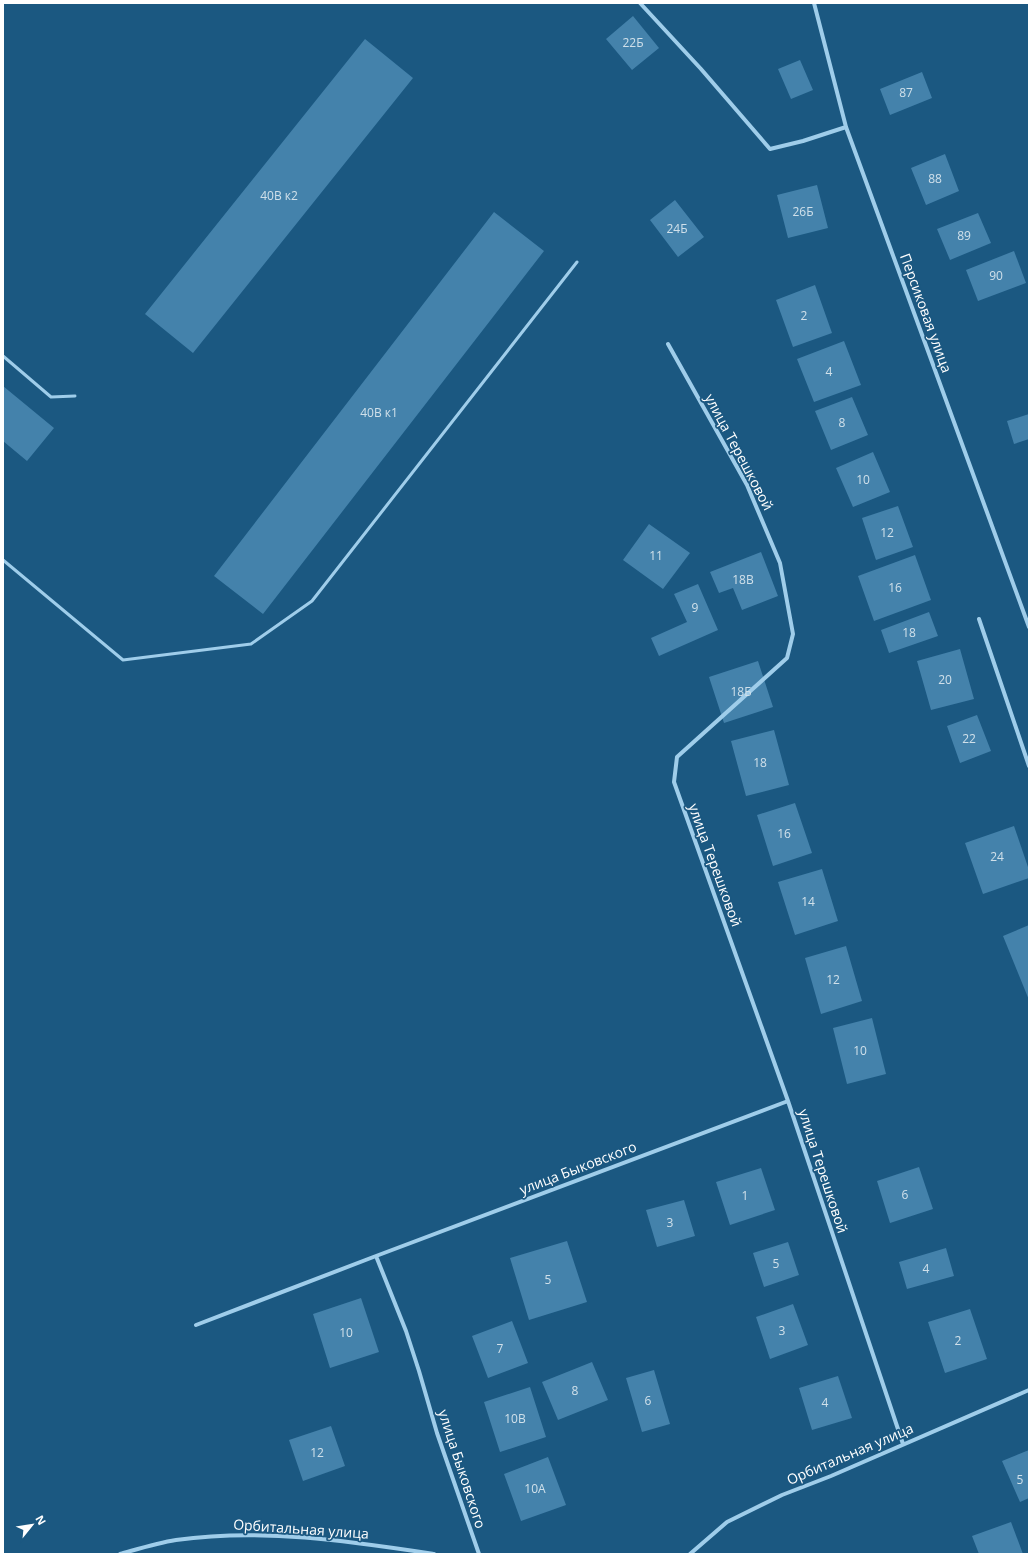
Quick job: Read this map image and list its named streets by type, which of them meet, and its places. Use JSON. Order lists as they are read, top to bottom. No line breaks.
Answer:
{"streets":{"street":["Персиковая улица","улица Терешковой","улица Быковского","Орбитальная улица"]},"crossings":[["улица Терешковой","улица Быковского"],["улица Терешковой","Орбитальная улица"]],"house_numbers":["22Б","87","88","40В к2","26Б","24Б","89","90","2","4","40В к1","8","10","12","11","18В","16","9","18","20","18Б","22","18","16","24","14","12","10","6","1","3","5","4","5","3","10","2","7","8","6","4","10В","12","5","10А"],"north":"top right"}
